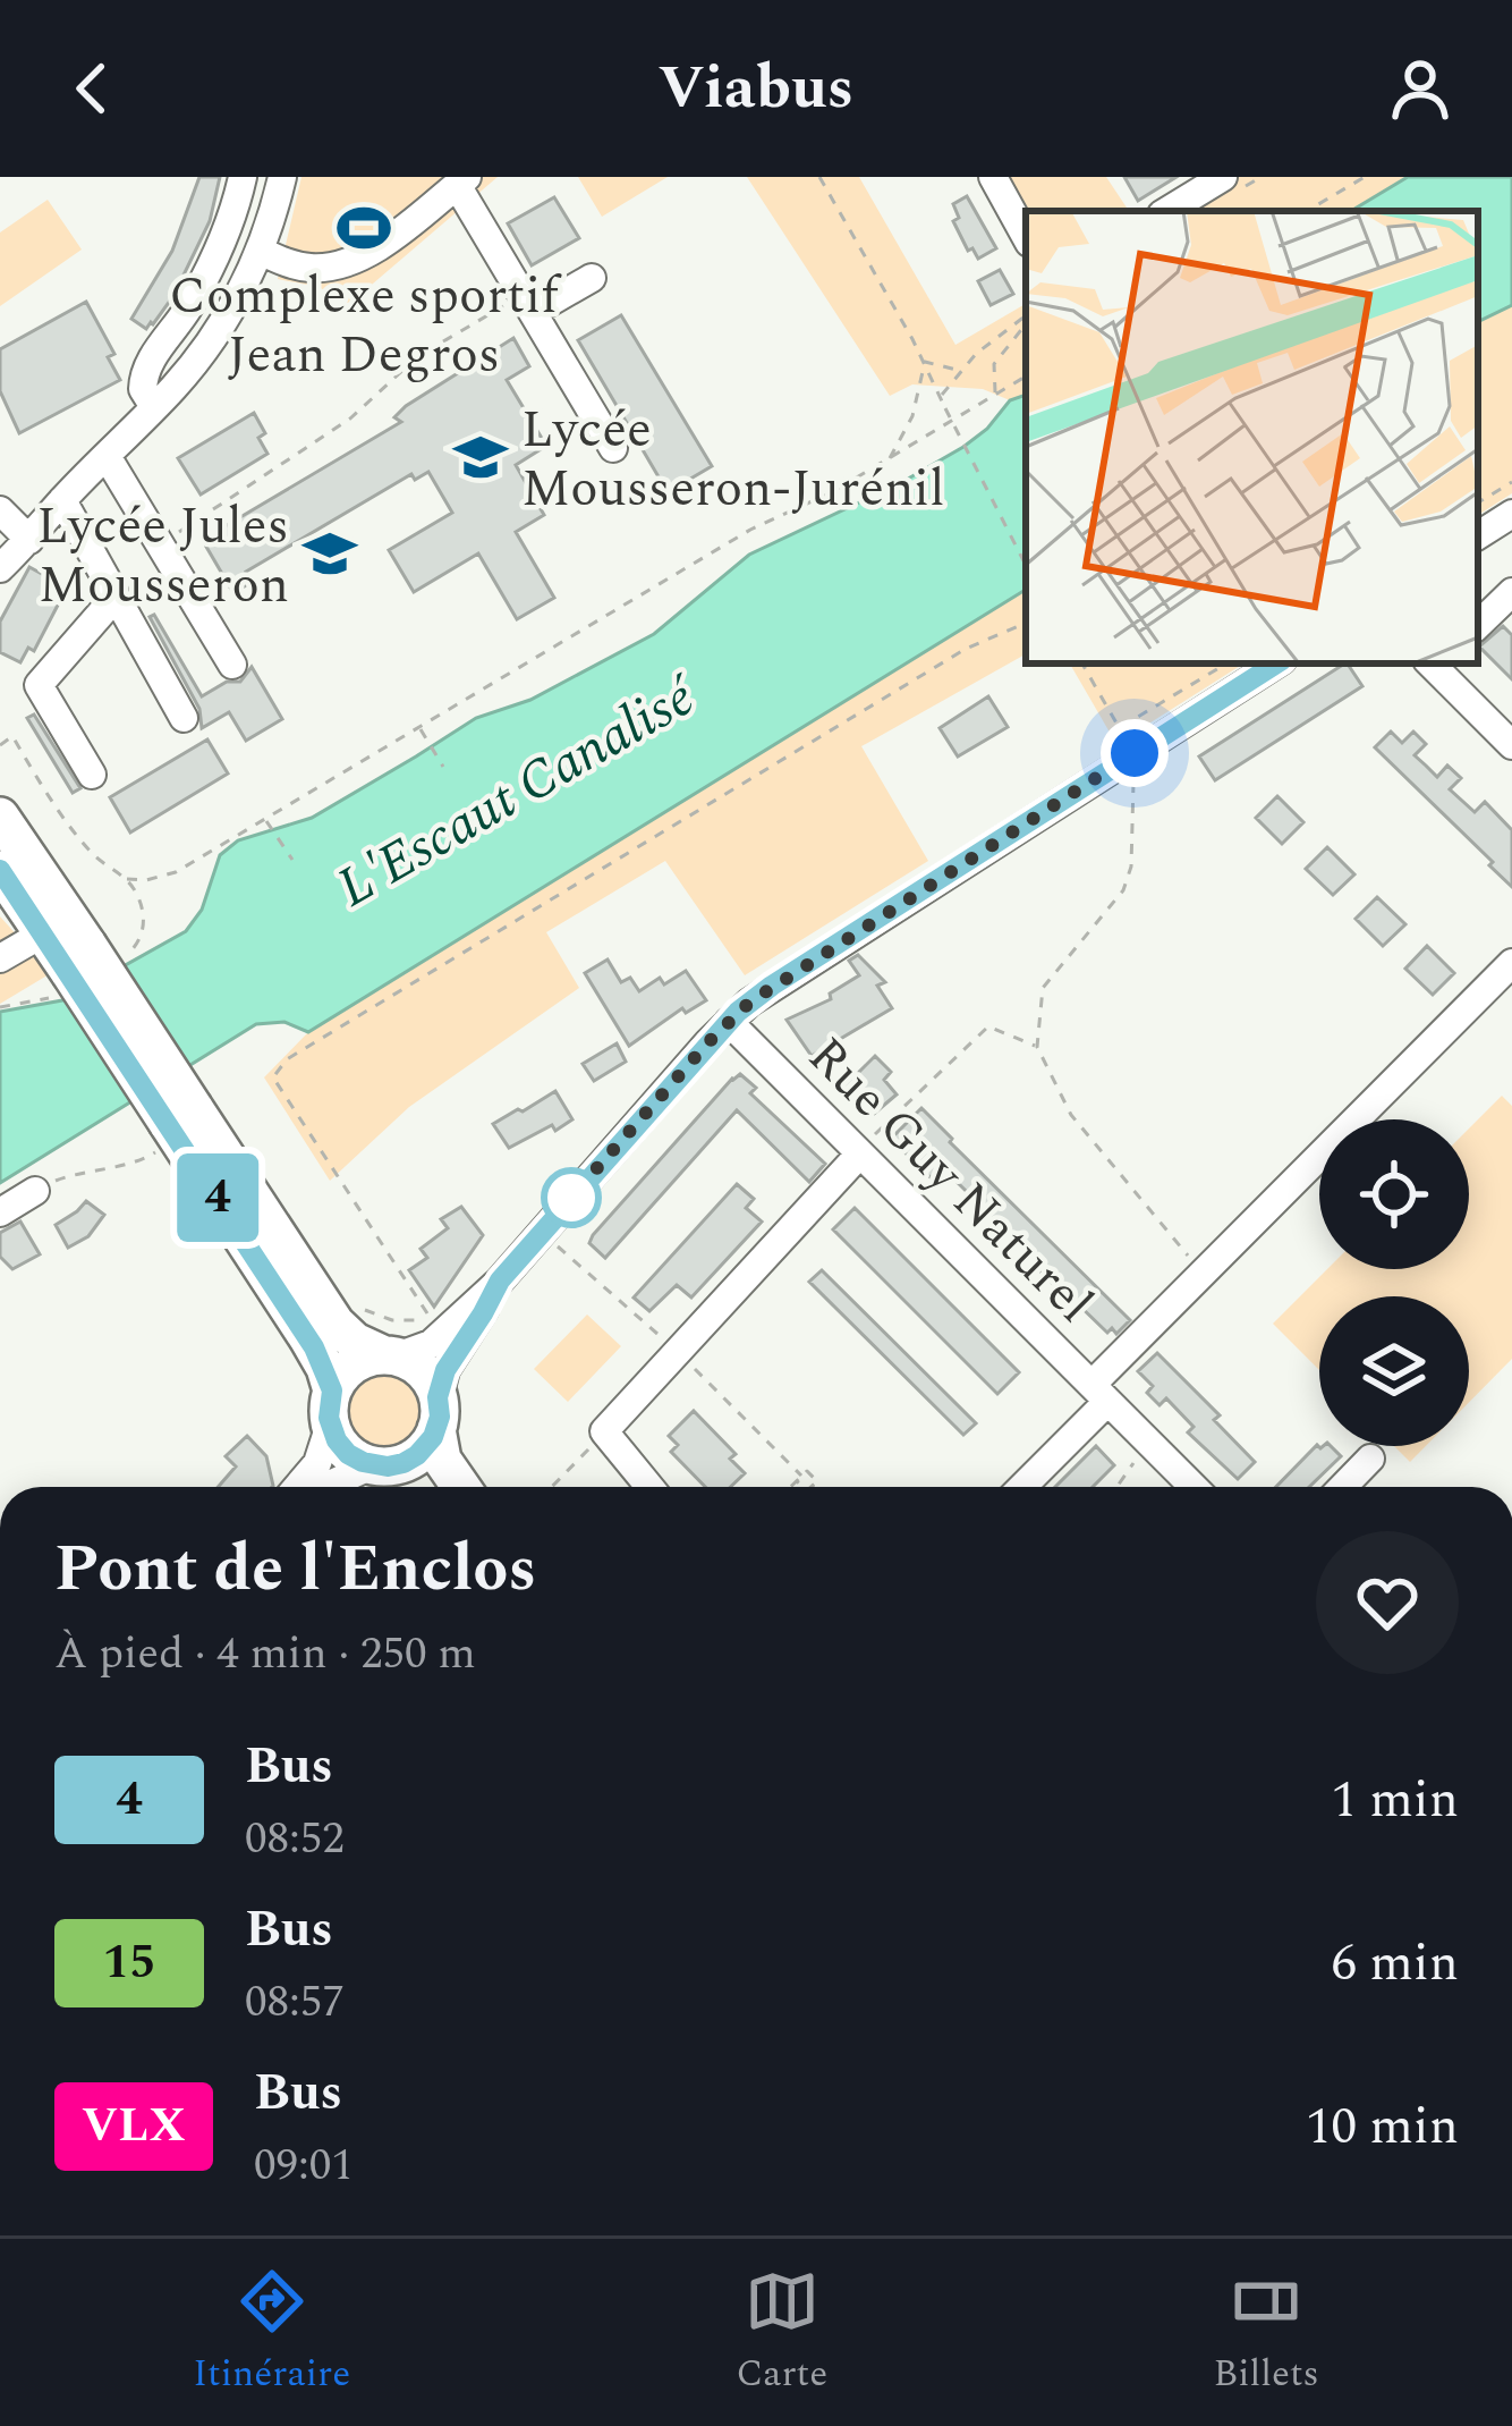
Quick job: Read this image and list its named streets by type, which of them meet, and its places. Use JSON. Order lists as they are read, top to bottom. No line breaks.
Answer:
{"streets":{"street":["Rue Guy Naturel"]},"water":["L'Escaut Canalisé"],"places":{"sports":["Complexe sportif Jean Degros"],"school or university":["Lycée Mousseron-Jurénil","Lycée Jules Mousseron"]},"lines":["bus line 4"],"page":{"header":"Viabus","on_map":"4","heading":["Pont de l'Enclos","À pied · 4 min · 250 m"],"list":[{"mark":"4","name":"Bus","note":"08:52","value":"1 min"},{"mark":"15","name":"Bus","note":"08:57","value":"6 min"},{"mark":"VLX","name":"Bus","note":"09:01","value":"10 min"}],"tabs":["Itinéraire","Carte","Billets"]}}
